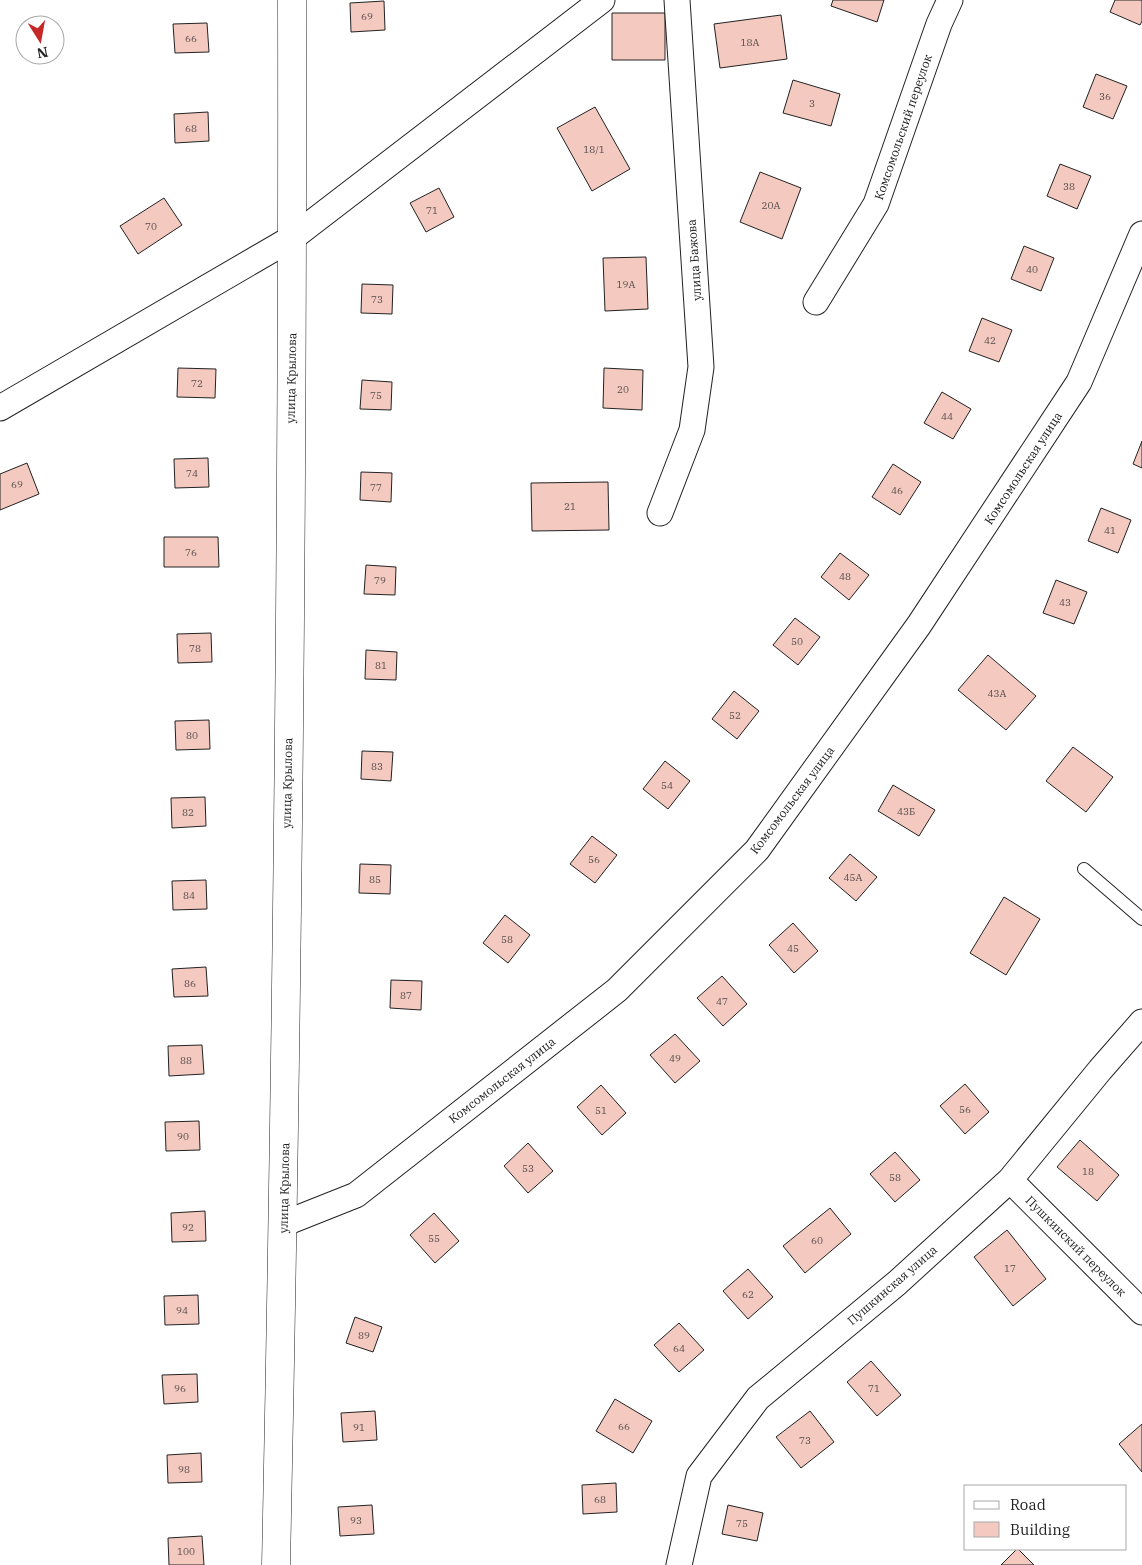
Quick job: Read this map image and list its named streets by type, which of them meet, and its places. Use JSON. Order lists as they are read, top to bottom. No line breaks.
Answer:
{"streets":{"main road":["улица Крылова"],"street":["Комсомольский переулок","улица Бажова","Комсомольская улица","Пушкинский переулок","Пушкинская улица"]},"crossings":[["улица Крылова","Комсомольская улица"],["Пушкинский переулок","Пушкинская улица"]],"house_numbers":["69","66","18А","36","3","68","18/1","38","20А","71","70","40","19А","73","42","72","20","75","44","74","69","77","46","21","41","76","48","79","43","50","78","81","43А","52","80","83","54","43Б","82","56","45А","85","84","58","45","86","87","47","49","88","56","51","90","53","18","58","92","55","60","17","62","94","89","64","96","71","66","91","73","98","68","93","75","100"],"legend":["Road","Building"],"north":"bottom"}
